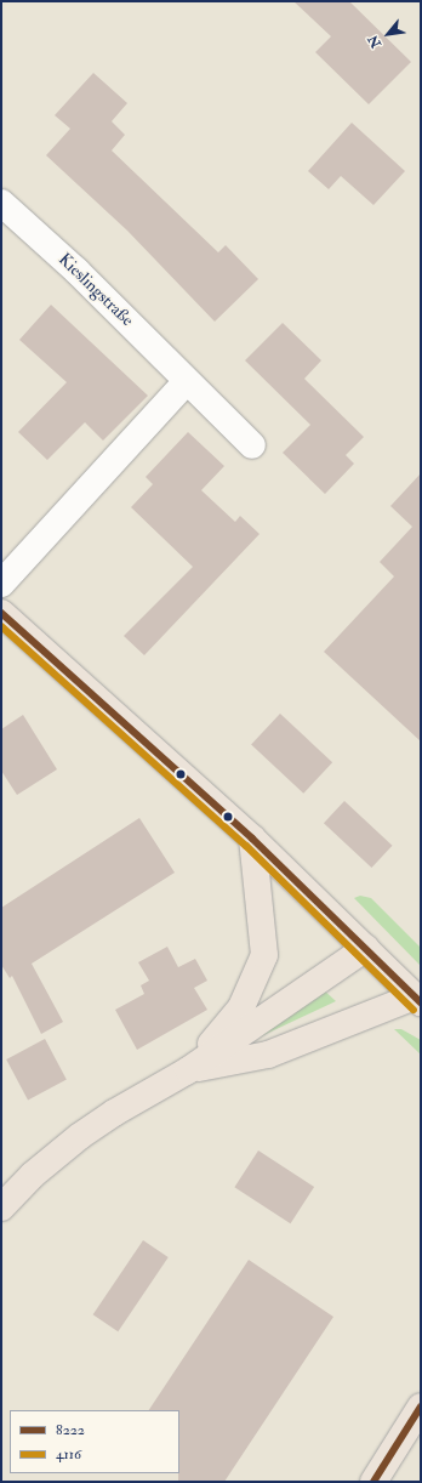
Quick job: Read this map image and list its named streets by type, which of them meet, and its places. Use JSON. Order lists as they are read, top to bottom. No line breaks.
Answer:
{"streets":{"street":["Kieslingstraße"]},"lines":["transit line 8222","transit line 4116"],"legend":["8222","4116"],"north":"bottom left"}
